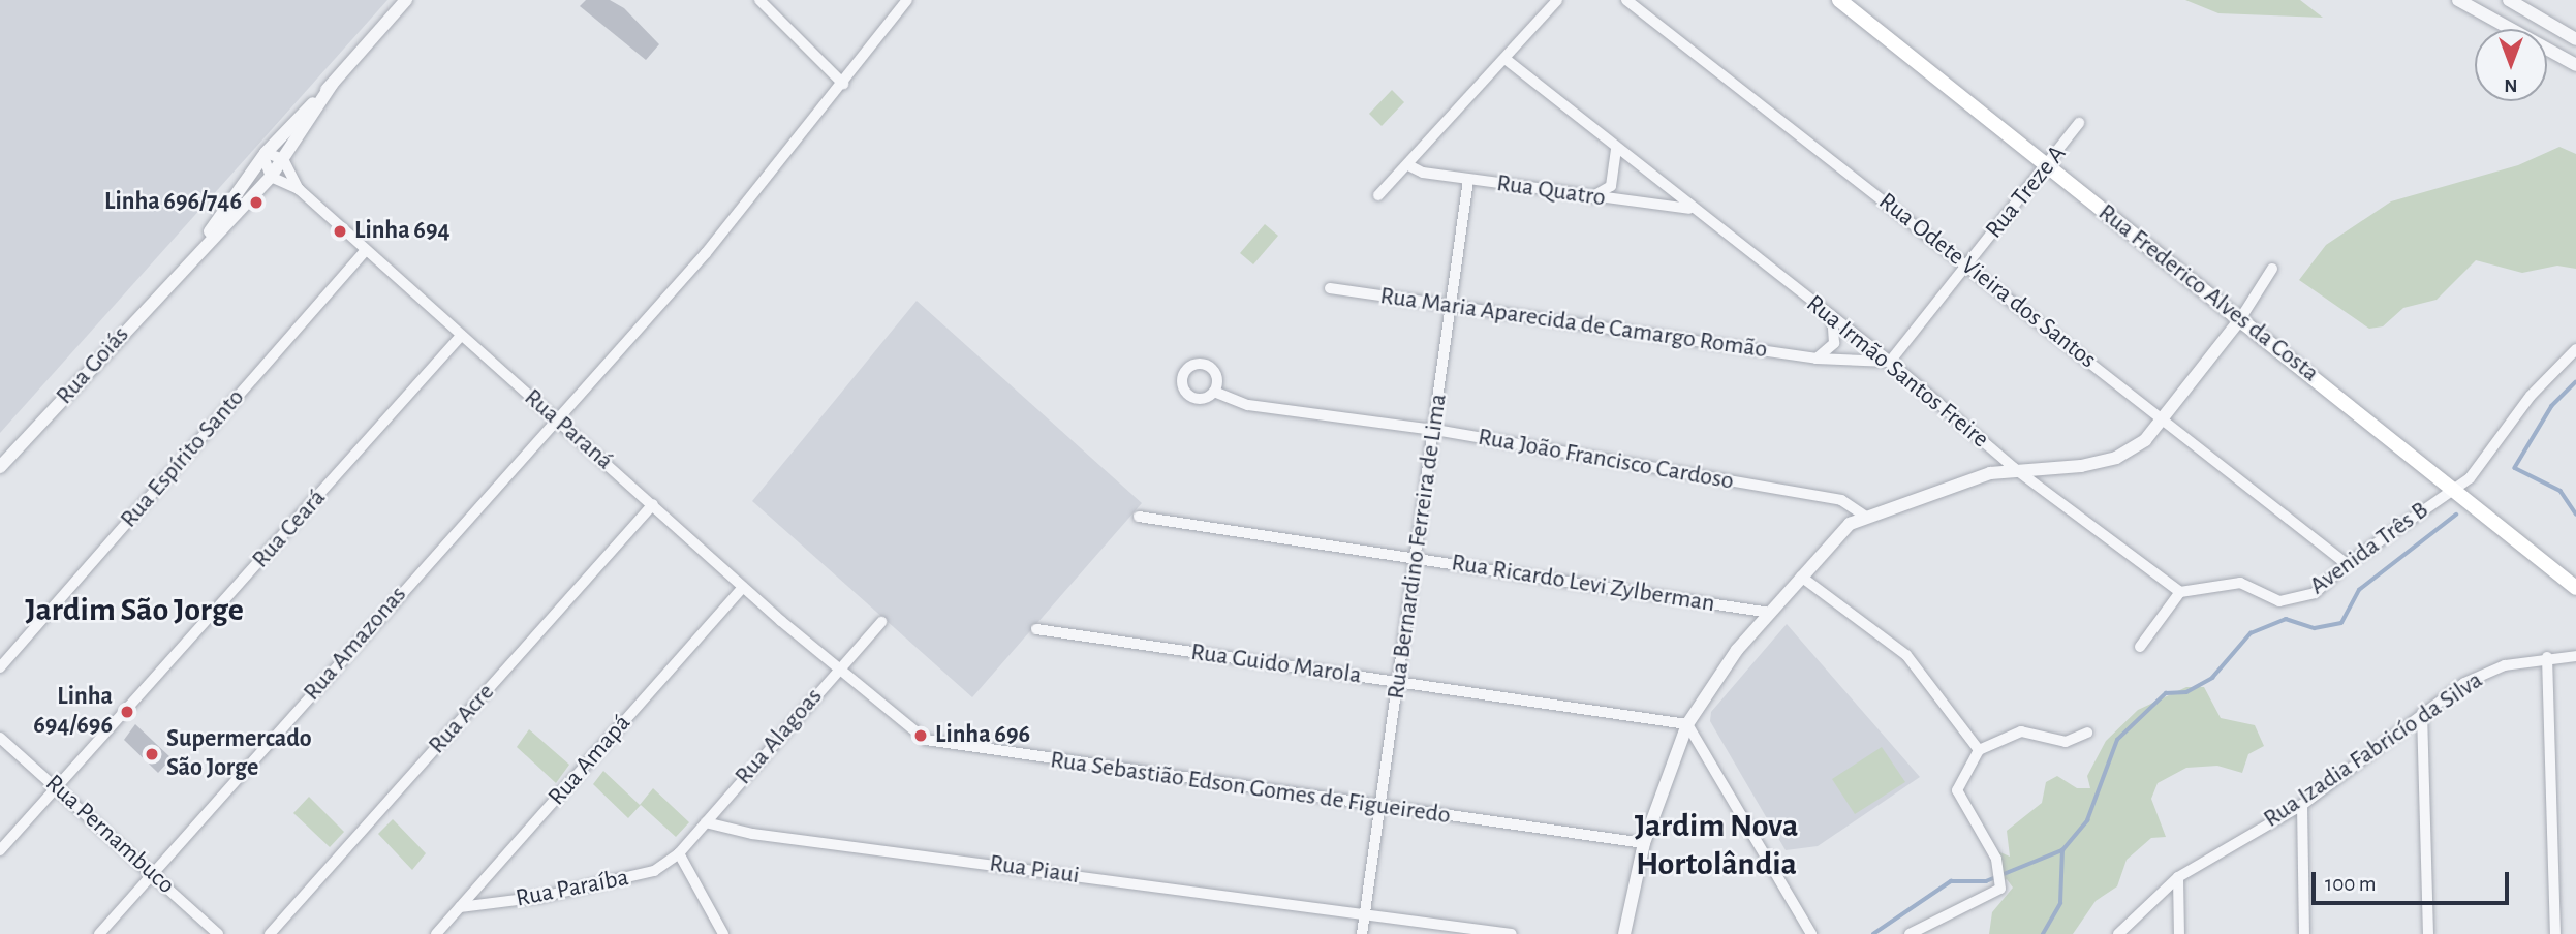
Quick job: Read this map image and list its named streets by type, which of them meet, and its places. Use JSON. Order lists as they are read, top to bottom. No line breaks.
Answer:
{"streets":{"main road":["Rua Frederico Alves da Costa"],"street":["Rua Quatro","Rua Treze A","Rua Odete Vieira dos Santos","Rua Maria Aparecida de Camargo Romão","Rua Goiás","Rua Irmão Santos Freire","Rua Paraná","Rua Espírito Santo","Rua João Francisco Cardoso","Rua Ceará","Rua Bernardino Ferreira de Lima","Avenida Três B","Rua Ricardo Levi Zylberman","Rua Amazonas","Rua Guido Marola","Rua Acre","Rua Alagoas","Rua Izadia Fabricío da Silva","Rua Amapá","Rua Sebastião Edson Gomes de Figueiredo","Rua Pernambuco","Rua Piaui","Rua Paraíba"]},"crossings":[["Rua Quatro","Rua Irmão Santos Freire"],["Rua Quatro","Rua Bernardino Ferreira de Lima"],["Rua Treze A","Rua Odete Vieira dos Santos"],["Rua Treze A","Rua Frederico Alves da Costa"],["Rua Treze A","Rua Maria Aparecida de Camargo Romão"],["Rua Treze A","Rua Irmão Santos Freire"],["Rua Odete Vieira dos Santos","Avenida Três B"],["Rua Frederico Alves da Costa","Avenida Três B"],["Rua Maria Aparecida de Camargo Romão","Rua Irmão Santos Freire"],["Rua Maria Aparecida de Camargo Romão","Rua Bernardino Ferreira de Lima"],["Rua Goiás","Rua Paraná"],["Rua Irmão Santos Freire","Avenida Três B"],["Rua Paraná","Rua Espírito Santo"],["Rua Paraná","Rua Ceará"],["Rua Paraná","Rua Amazonas"],["Rua Paraná","Rua Acre"],["Rua Paraná","Rua Alagoas"],["Rua Paraná","Rua Amapá"],["Rua Paraná","Rua Sebastião Edson Gomes de Figueiredo"],["Rua João Francisco Cardoso","Rua Bernardino Ferreira de Lima"],["Rua Ceará","Rua Pernambuco"],["Rua Bernardino Ferreira de Lima","Rua Ricardo Levi Zylberman"],["Rua Bernardino Ferreira de Lima","Rua Guido Marola"],["Rua Bernardino Ferreira de Lima","Rua Sebastião Edson Gomes de Figueiredo"],["Rua Bernardino Ferreira de Lima","Rua Piaui"],["Rua Amazonas","Rua Pernambuco"],["Rua Alagoas","Rua Sebastião Edson Gomes de Figueiredo"],["Rua Alagoas","Rua Piaui"],["Rua Alagoas","Rua Paraíba"],["Rua Amapá","Rua Paraíba"]],"districts":["Jardim São Jorge","Jardim Nova Hortolândia"],"places":["Linha 696/746","Linha 694","Linha 694/696","Linha 696","Supermercado São Jorge"],"scale_bar":"100 m","north":"bottom"}
